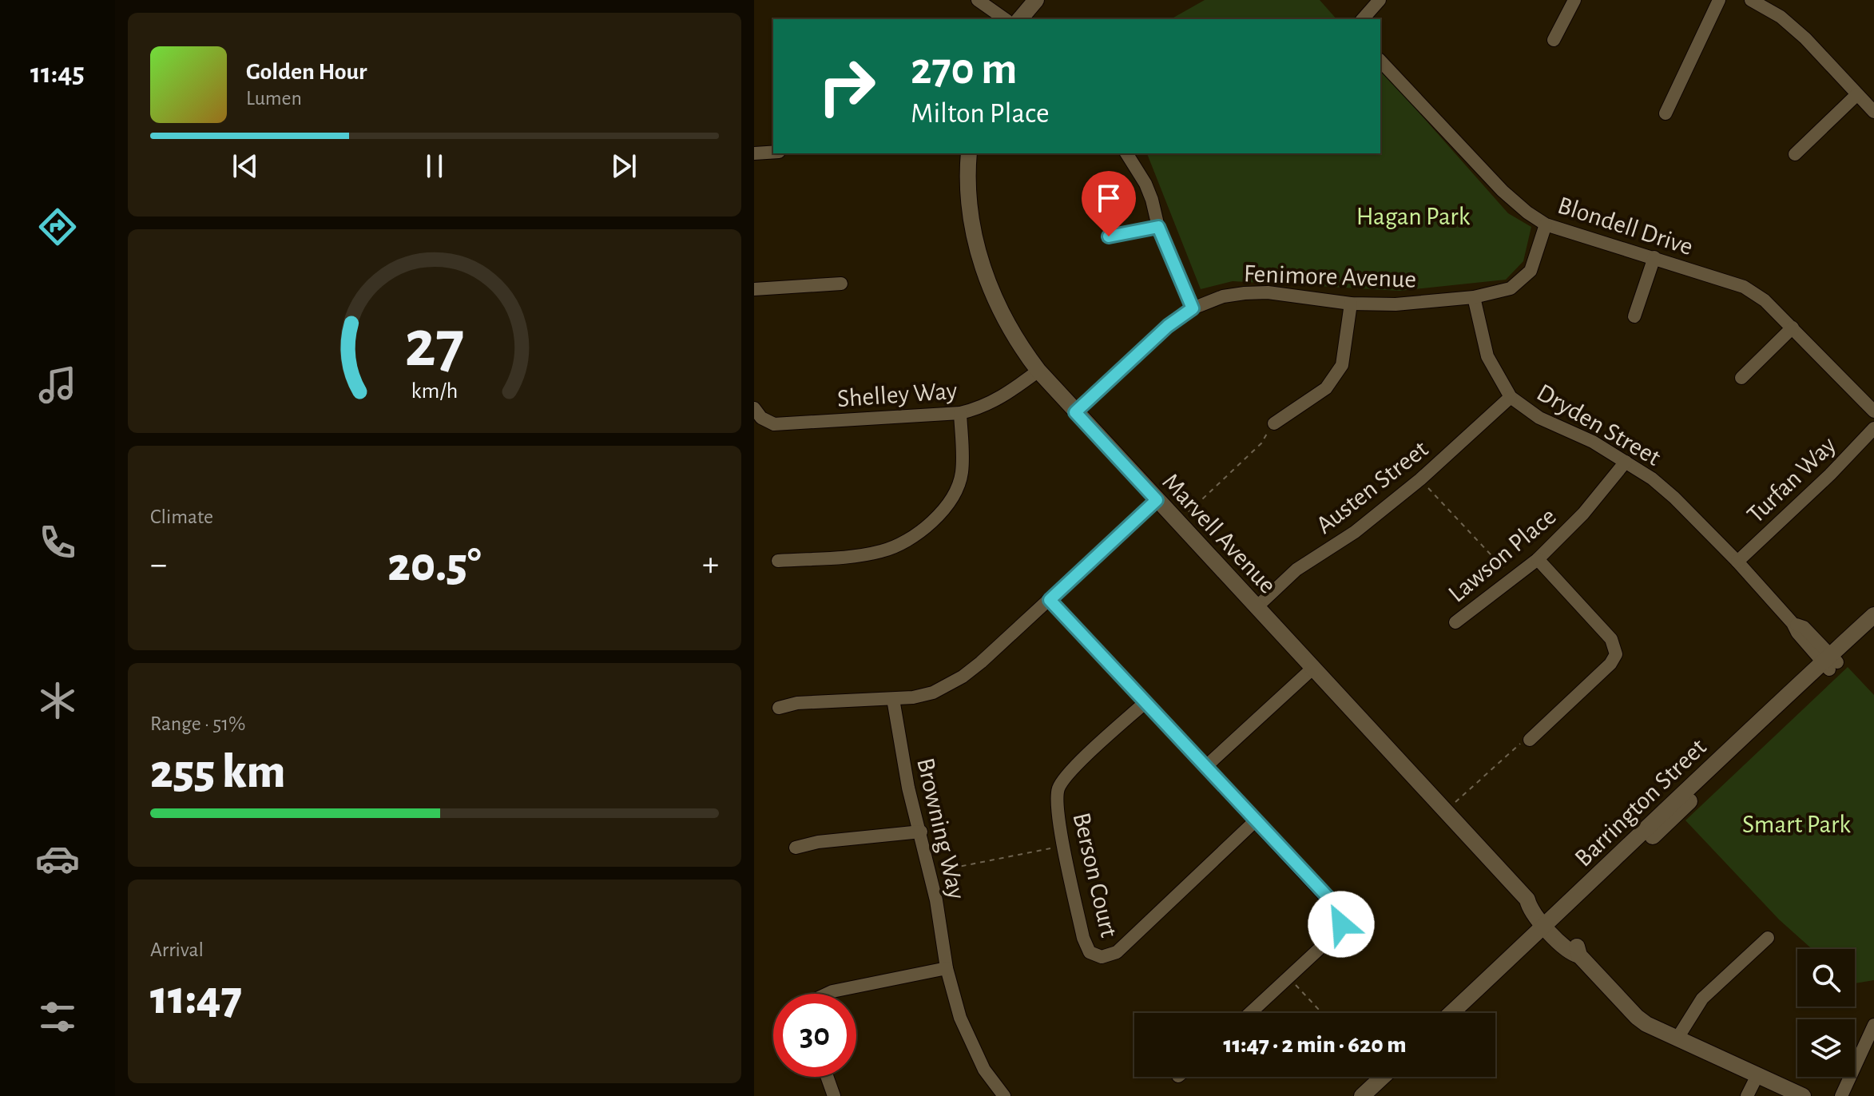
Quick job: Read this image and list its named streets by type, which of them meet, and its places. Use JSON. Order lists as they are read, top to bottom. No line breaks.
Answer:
{"streets":{"street":["Blondell Drive","Fenimore Avenue","Shelley Way","Dryden Street","Turfan Way","Austen Street","Marvell Avenue","Lawson Place","Barrington Street","Browning Way","Berson Court"]},"crossings":[["Blondell Drive","Fenimore Avenue"],["Fenimore Avenue","Dryden Street"],["Fenimore Avenue","Marvell Avenue"],["Shelley Way","Marvell Avenue"],["Dryden Street","Turfan Way"],["Dryden Street","Austen Street"],["Dryden Street","Lawson Place"],["Dryden Street","Barrington Street"],["Austen Street","Marvell Avenue"],["Marvell Avenue","Barrington Street"]],"parks":["Hagan Park","Smart Park"],"page":{"tabs":"11:45","turn":["270 m","Milton Place"],"song":["Golden Hour","Lumen"],"tile":["Climate",["Range · 51%","255 km"],["Arrival","11:47"]],"heat":["−","20.5°","+"],"limit":"30","trip":"11:47 · 2 min · 620 m","gauge":["27","km/h"]}}
